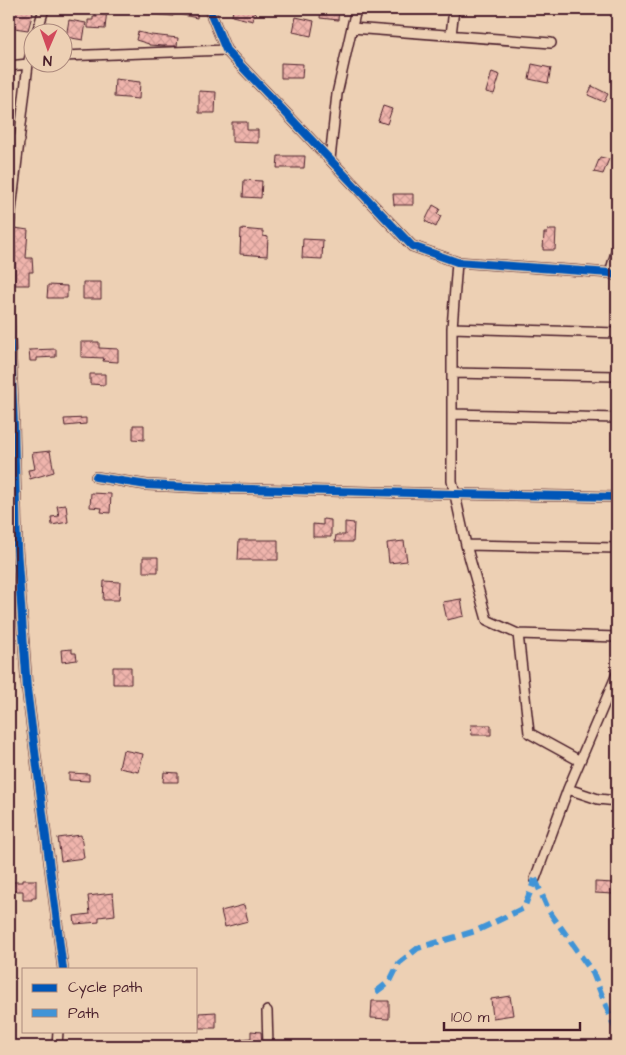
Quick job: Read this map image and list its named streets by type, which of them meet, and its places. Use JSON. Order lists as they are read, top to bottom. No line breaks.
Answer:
{"legend":["Cycle path","Path"],"scale_bar":"100 m","north":"bottom"}
